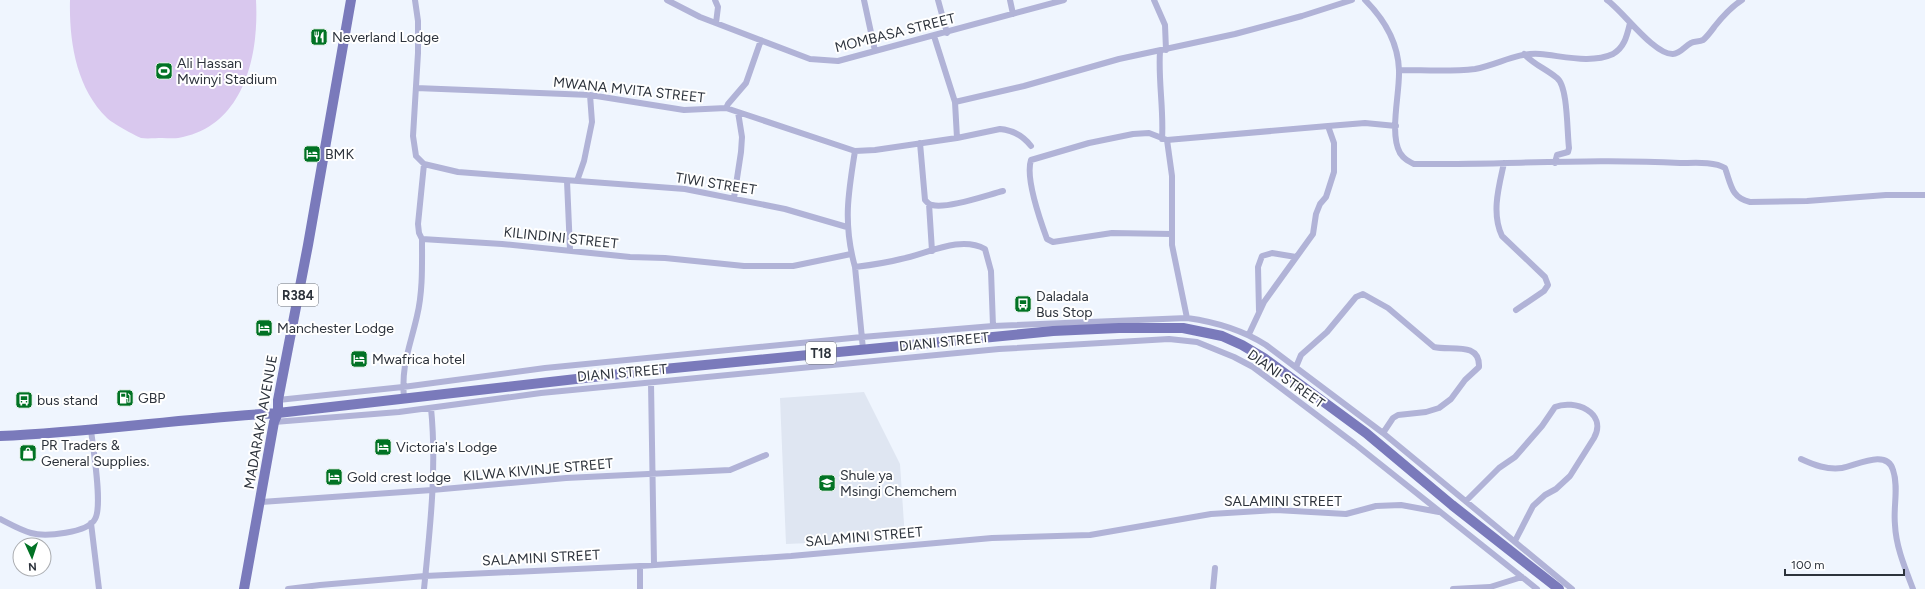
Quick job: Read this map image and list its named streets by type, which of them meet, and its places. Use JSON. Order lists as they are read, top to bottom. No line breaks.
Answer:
{"streets":{"main road":["R384","T18","MADARAKA AVENUE"],"street":["MOMBASA STREET","MWANA MVITA STREET","TIWI STREET","KILINDINI STREET","DIANI STREET","KILWA KIVINJE STREET","SALAMINI STREET"]},"crossings":[["DIANI STREET","MADARAKA AVENUE"],["DIANI STREET","SALAMINI STREET"],["T18","MADARAKA AVENUE"],["MADARAKA AVENUE","KILWA KIVINJE STREET"]],"places":{"restaurant":["Neverland Lodge"],"sports":["Ali Hassan Mwinyi Stadium"],"hotel":["BMK","Manchester Lodge","Mwafrica hotel","Victoria's Lodge","Gold crest lodge"],"bus stop":["Daladala Bus Stop","bus stand"],"fuel station":["GBP"],"shop":["PR Traders & General Supplies."],"school or university":["Shule ya Msingi Chemchem"]},"scale_bar":"100 m","north":"bottom"}
